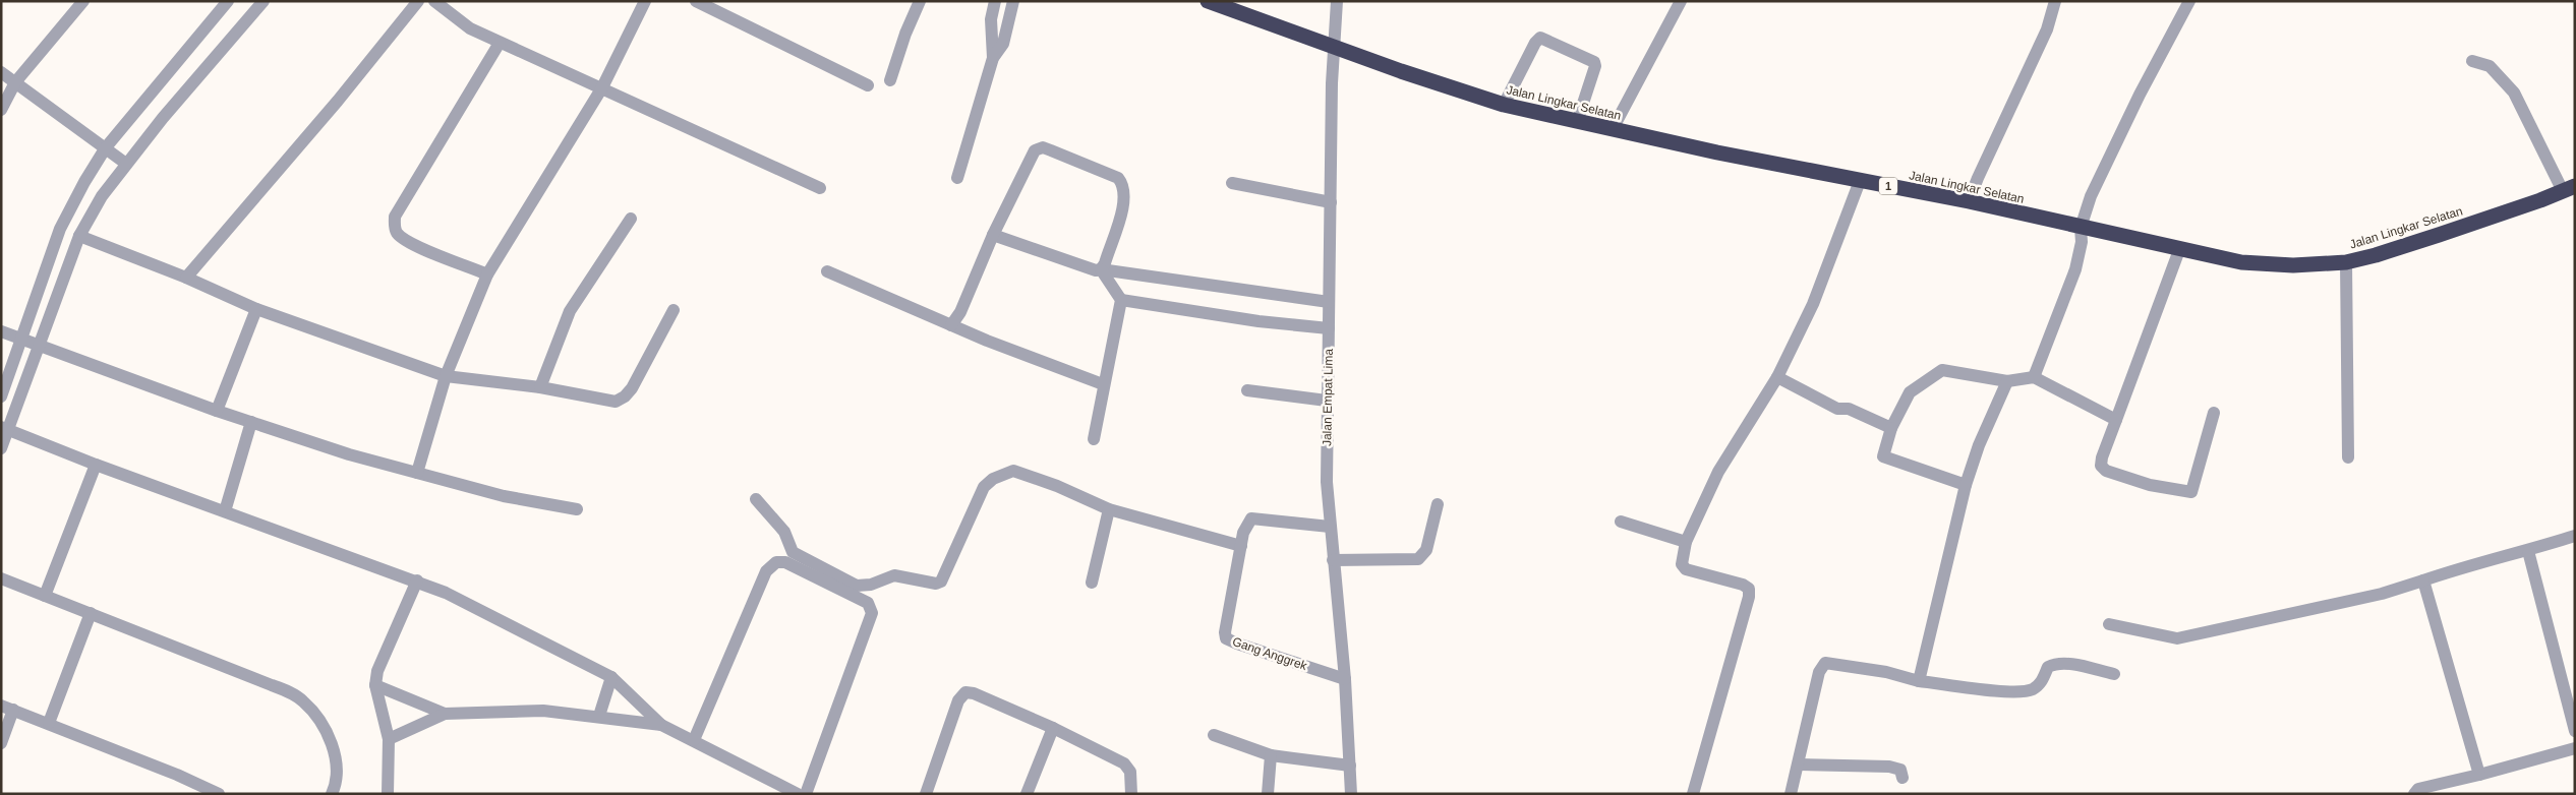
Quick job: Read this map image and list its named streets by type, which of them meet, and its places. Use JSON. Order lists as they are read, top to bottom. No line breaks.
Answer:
{"streets":{"highway":["Jalan Lingkar Selatan","1"],"street":["Jalan Empat Lima","Gang Anggrek"]},"crossings":[["Jalan Lingkar Selatan","Jalan Empat Lima"],["Jalan Empat Lima","Gang Anggrek"]]}
